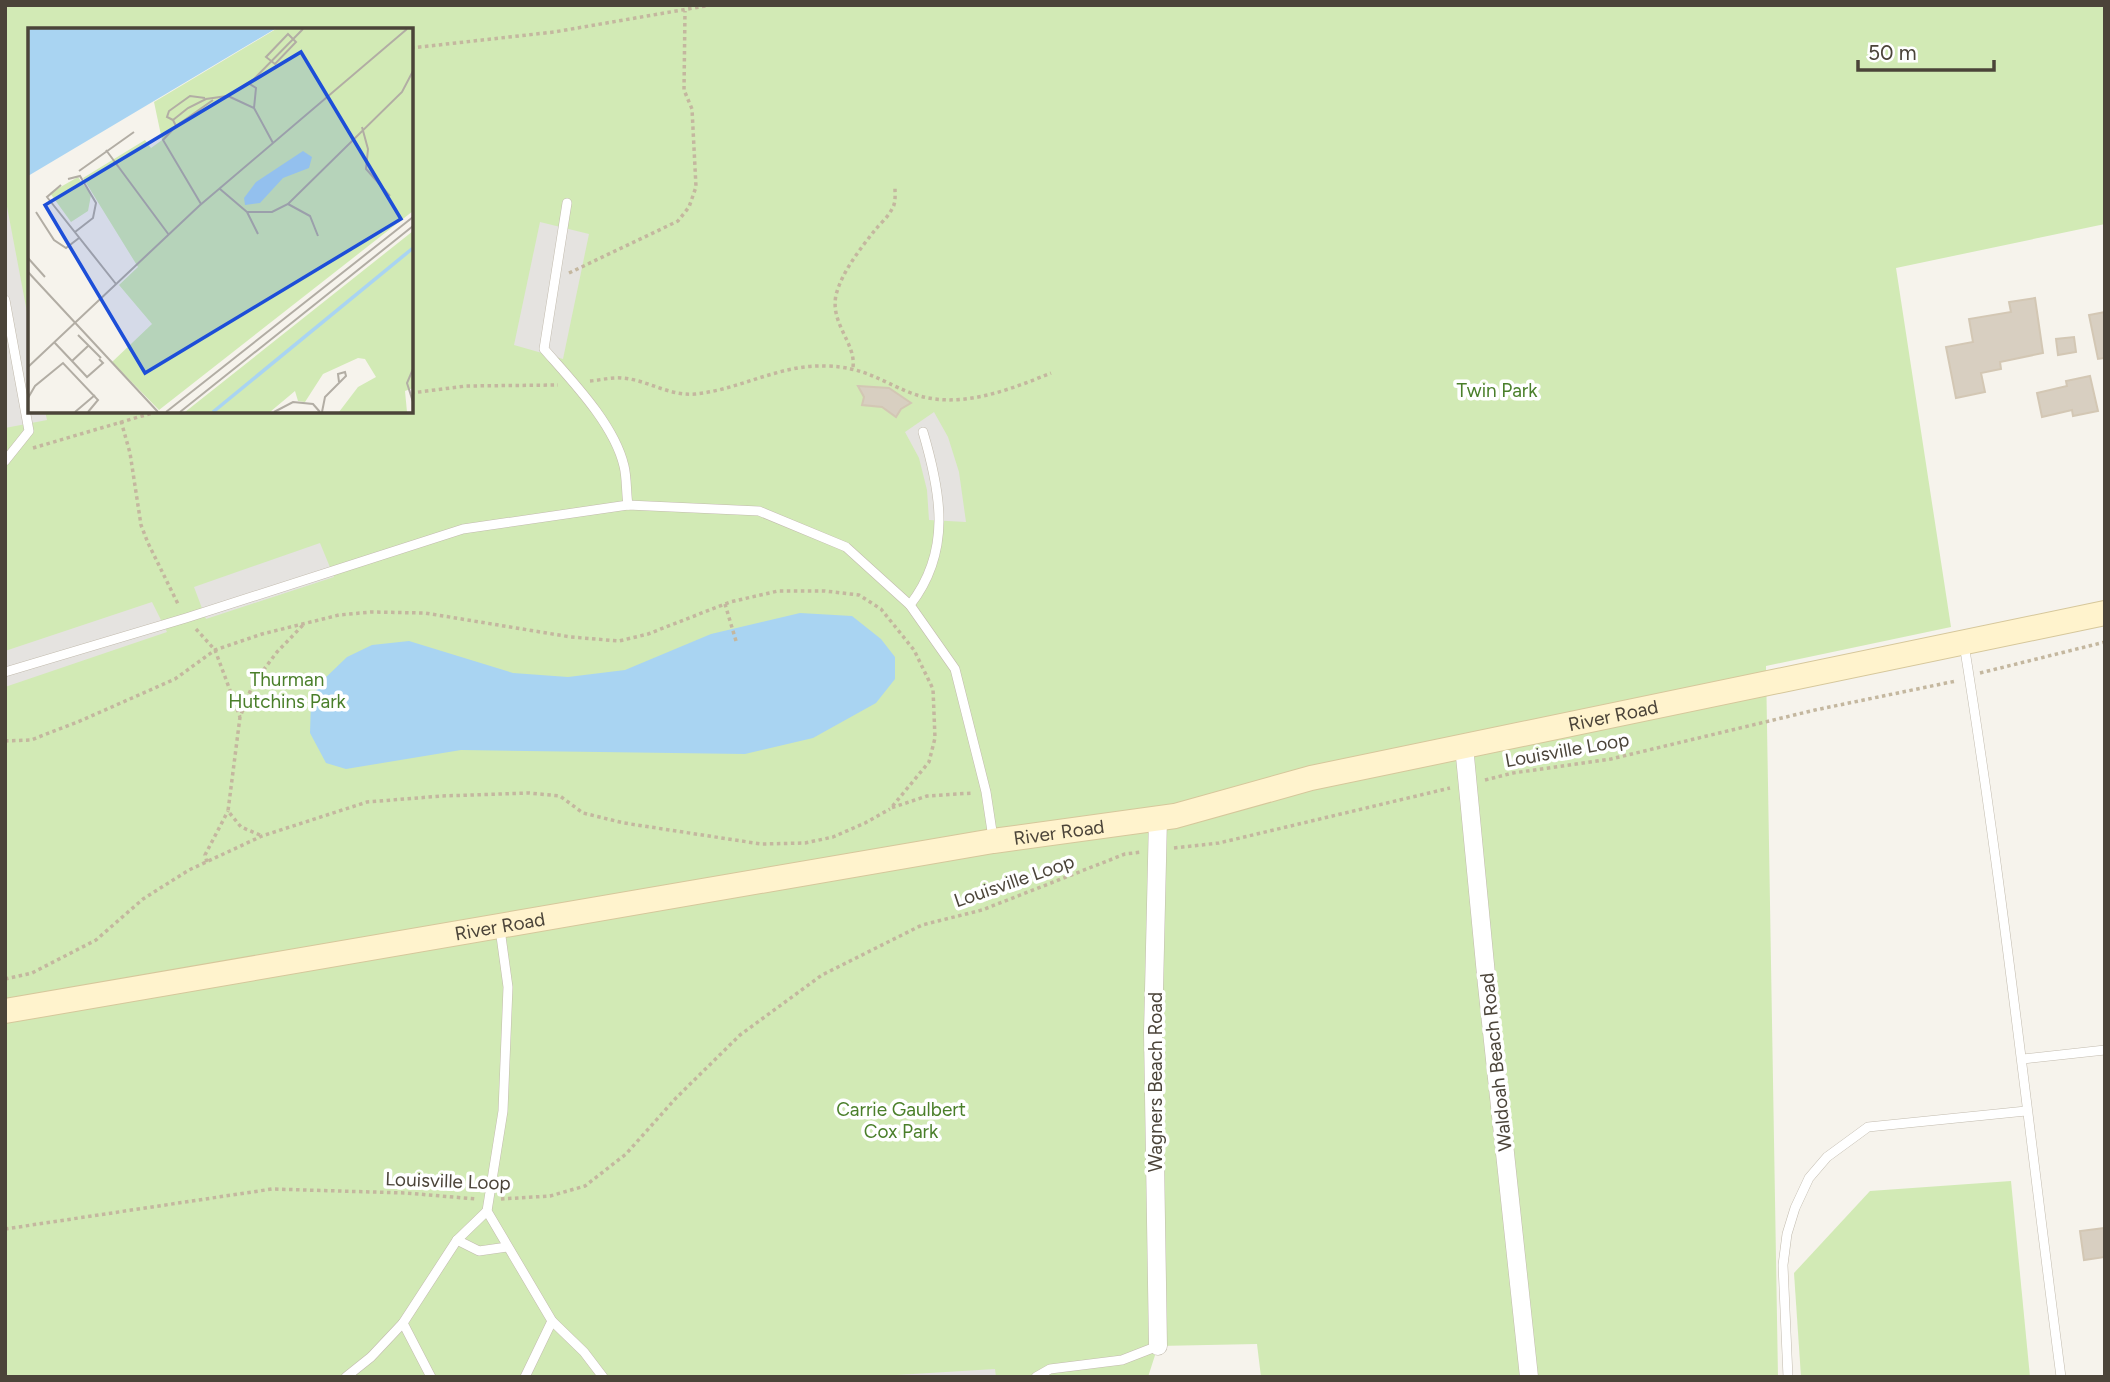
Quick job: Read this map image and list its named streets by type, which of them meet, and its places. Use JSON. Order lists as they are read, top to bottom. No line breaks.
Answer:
{"streets":{"street":["River Road","Waldoah Beach Road","Wagners Beach Road"],"path":["Louisville Loop"]},"crossings":[["River Road","Waldoah Beach Road"],["River Road","Wagners Beach Road"],["Louisville Loop","Waldoah Beach Road"],["Louisville Loop","Wagners Beach Road"]],"parks":["Twin Park","Thurman Hutchins Park","Carrie Gaulbert Cox Park"],"scale_bar":"50 m"}
